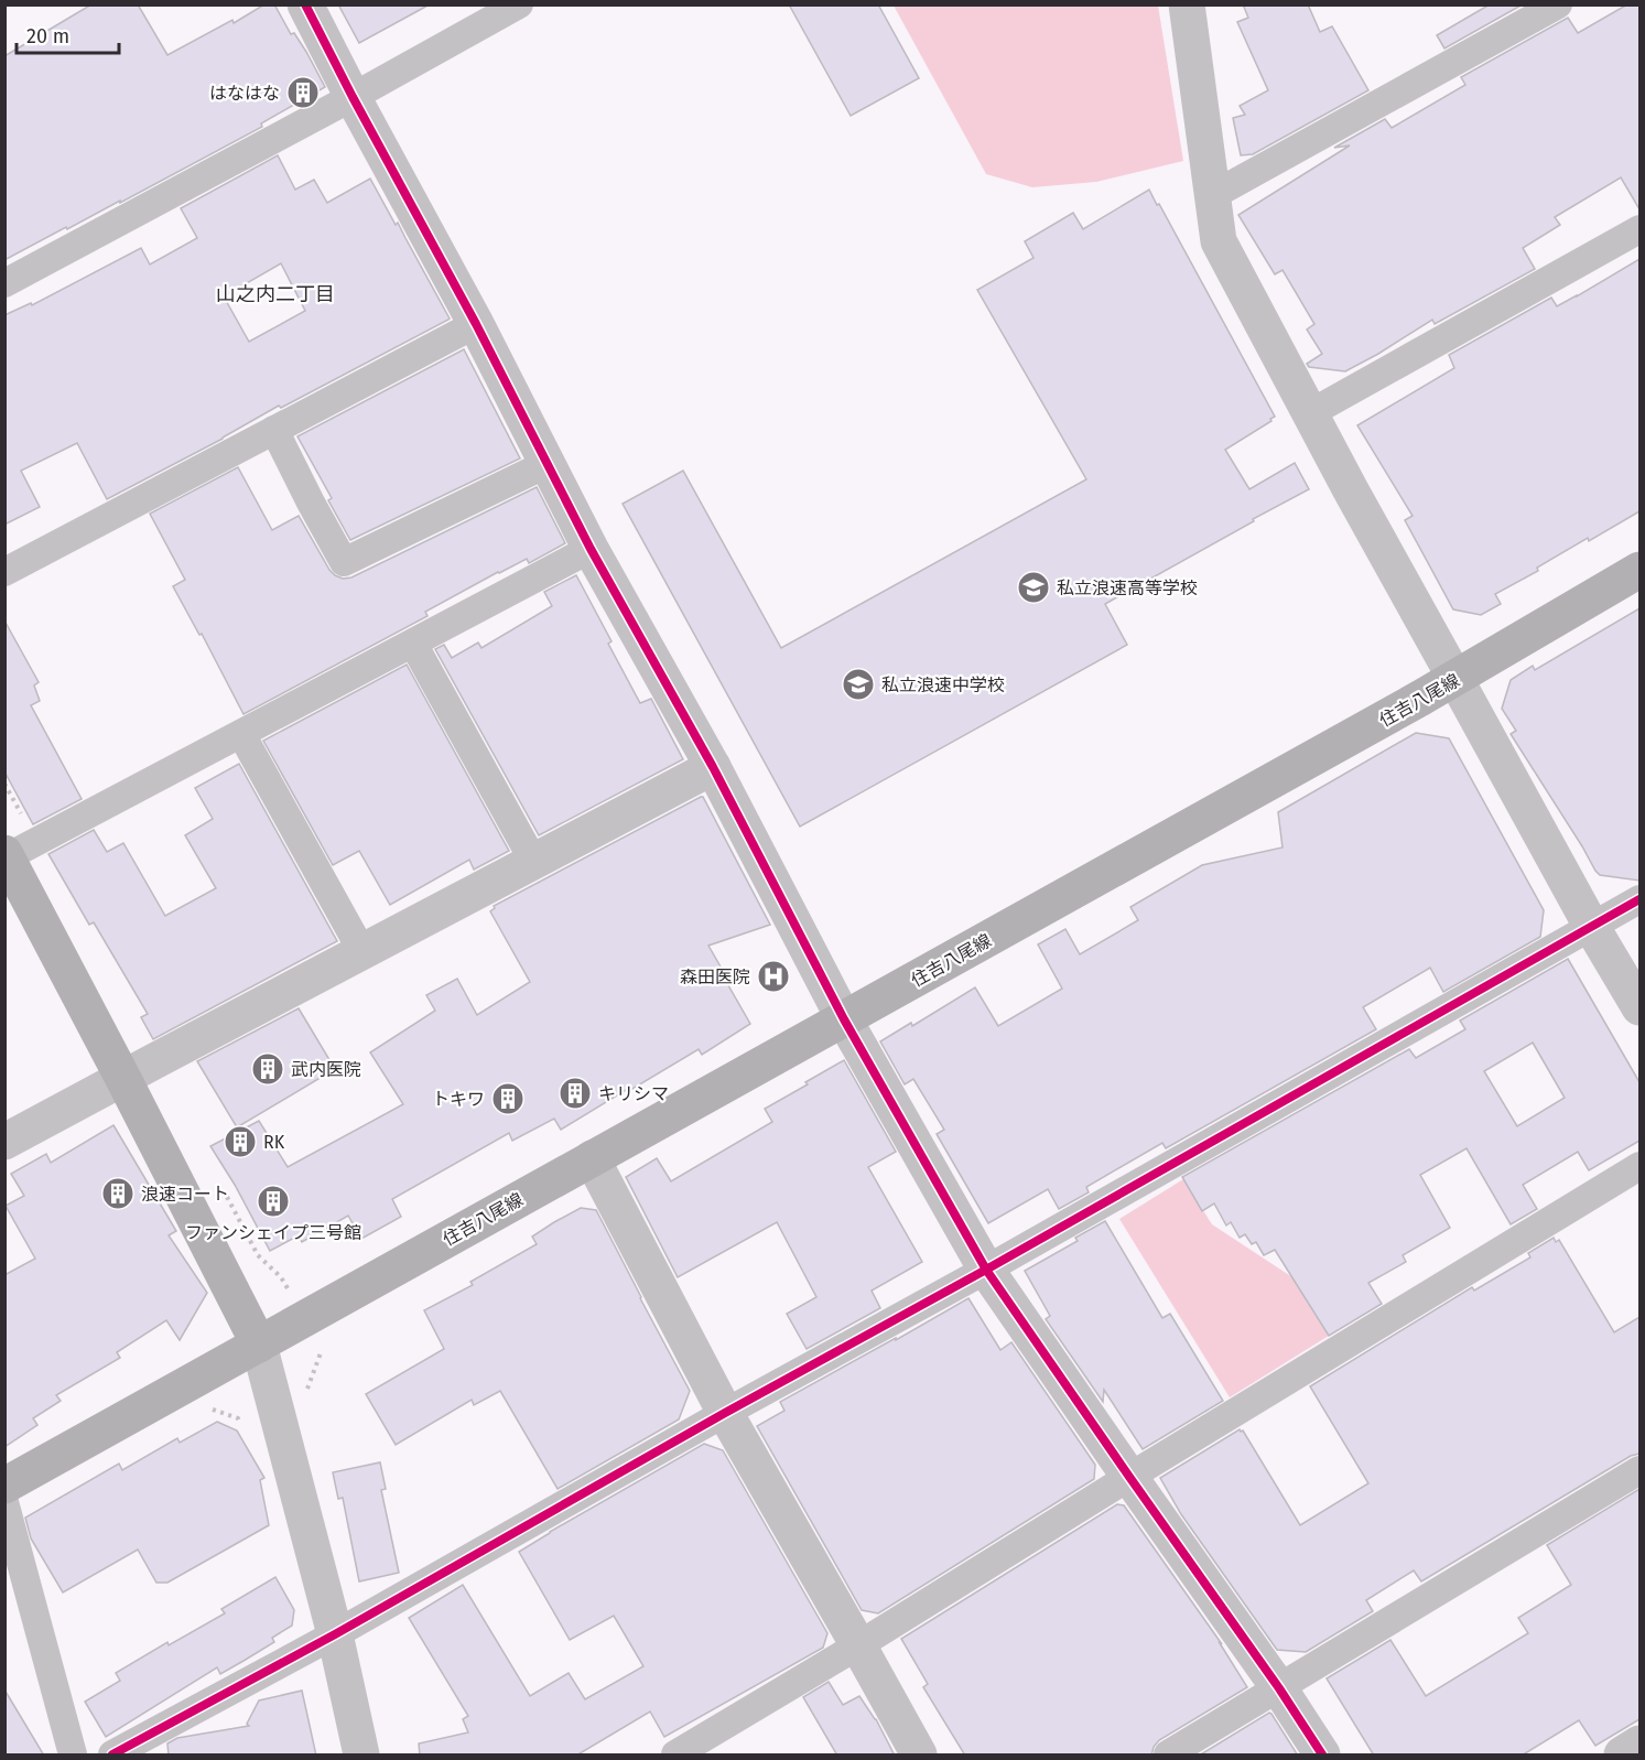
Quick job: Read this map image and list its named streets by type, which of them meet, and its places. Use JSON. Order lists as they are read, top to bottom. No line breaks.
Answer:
{"streets":{"main road":["住吉八尾線"]},"districts":["山之内二丁目"],"places":{"building":["はなはな","武内医院","キリシマ","トキワ","RK","浪速コート","ファンシェイプ三号館"],"school or university":["私立浪速高等学校","私立浪速中学校"],"hospital":["森田医院"]},"scale_bar":"20 m"}
